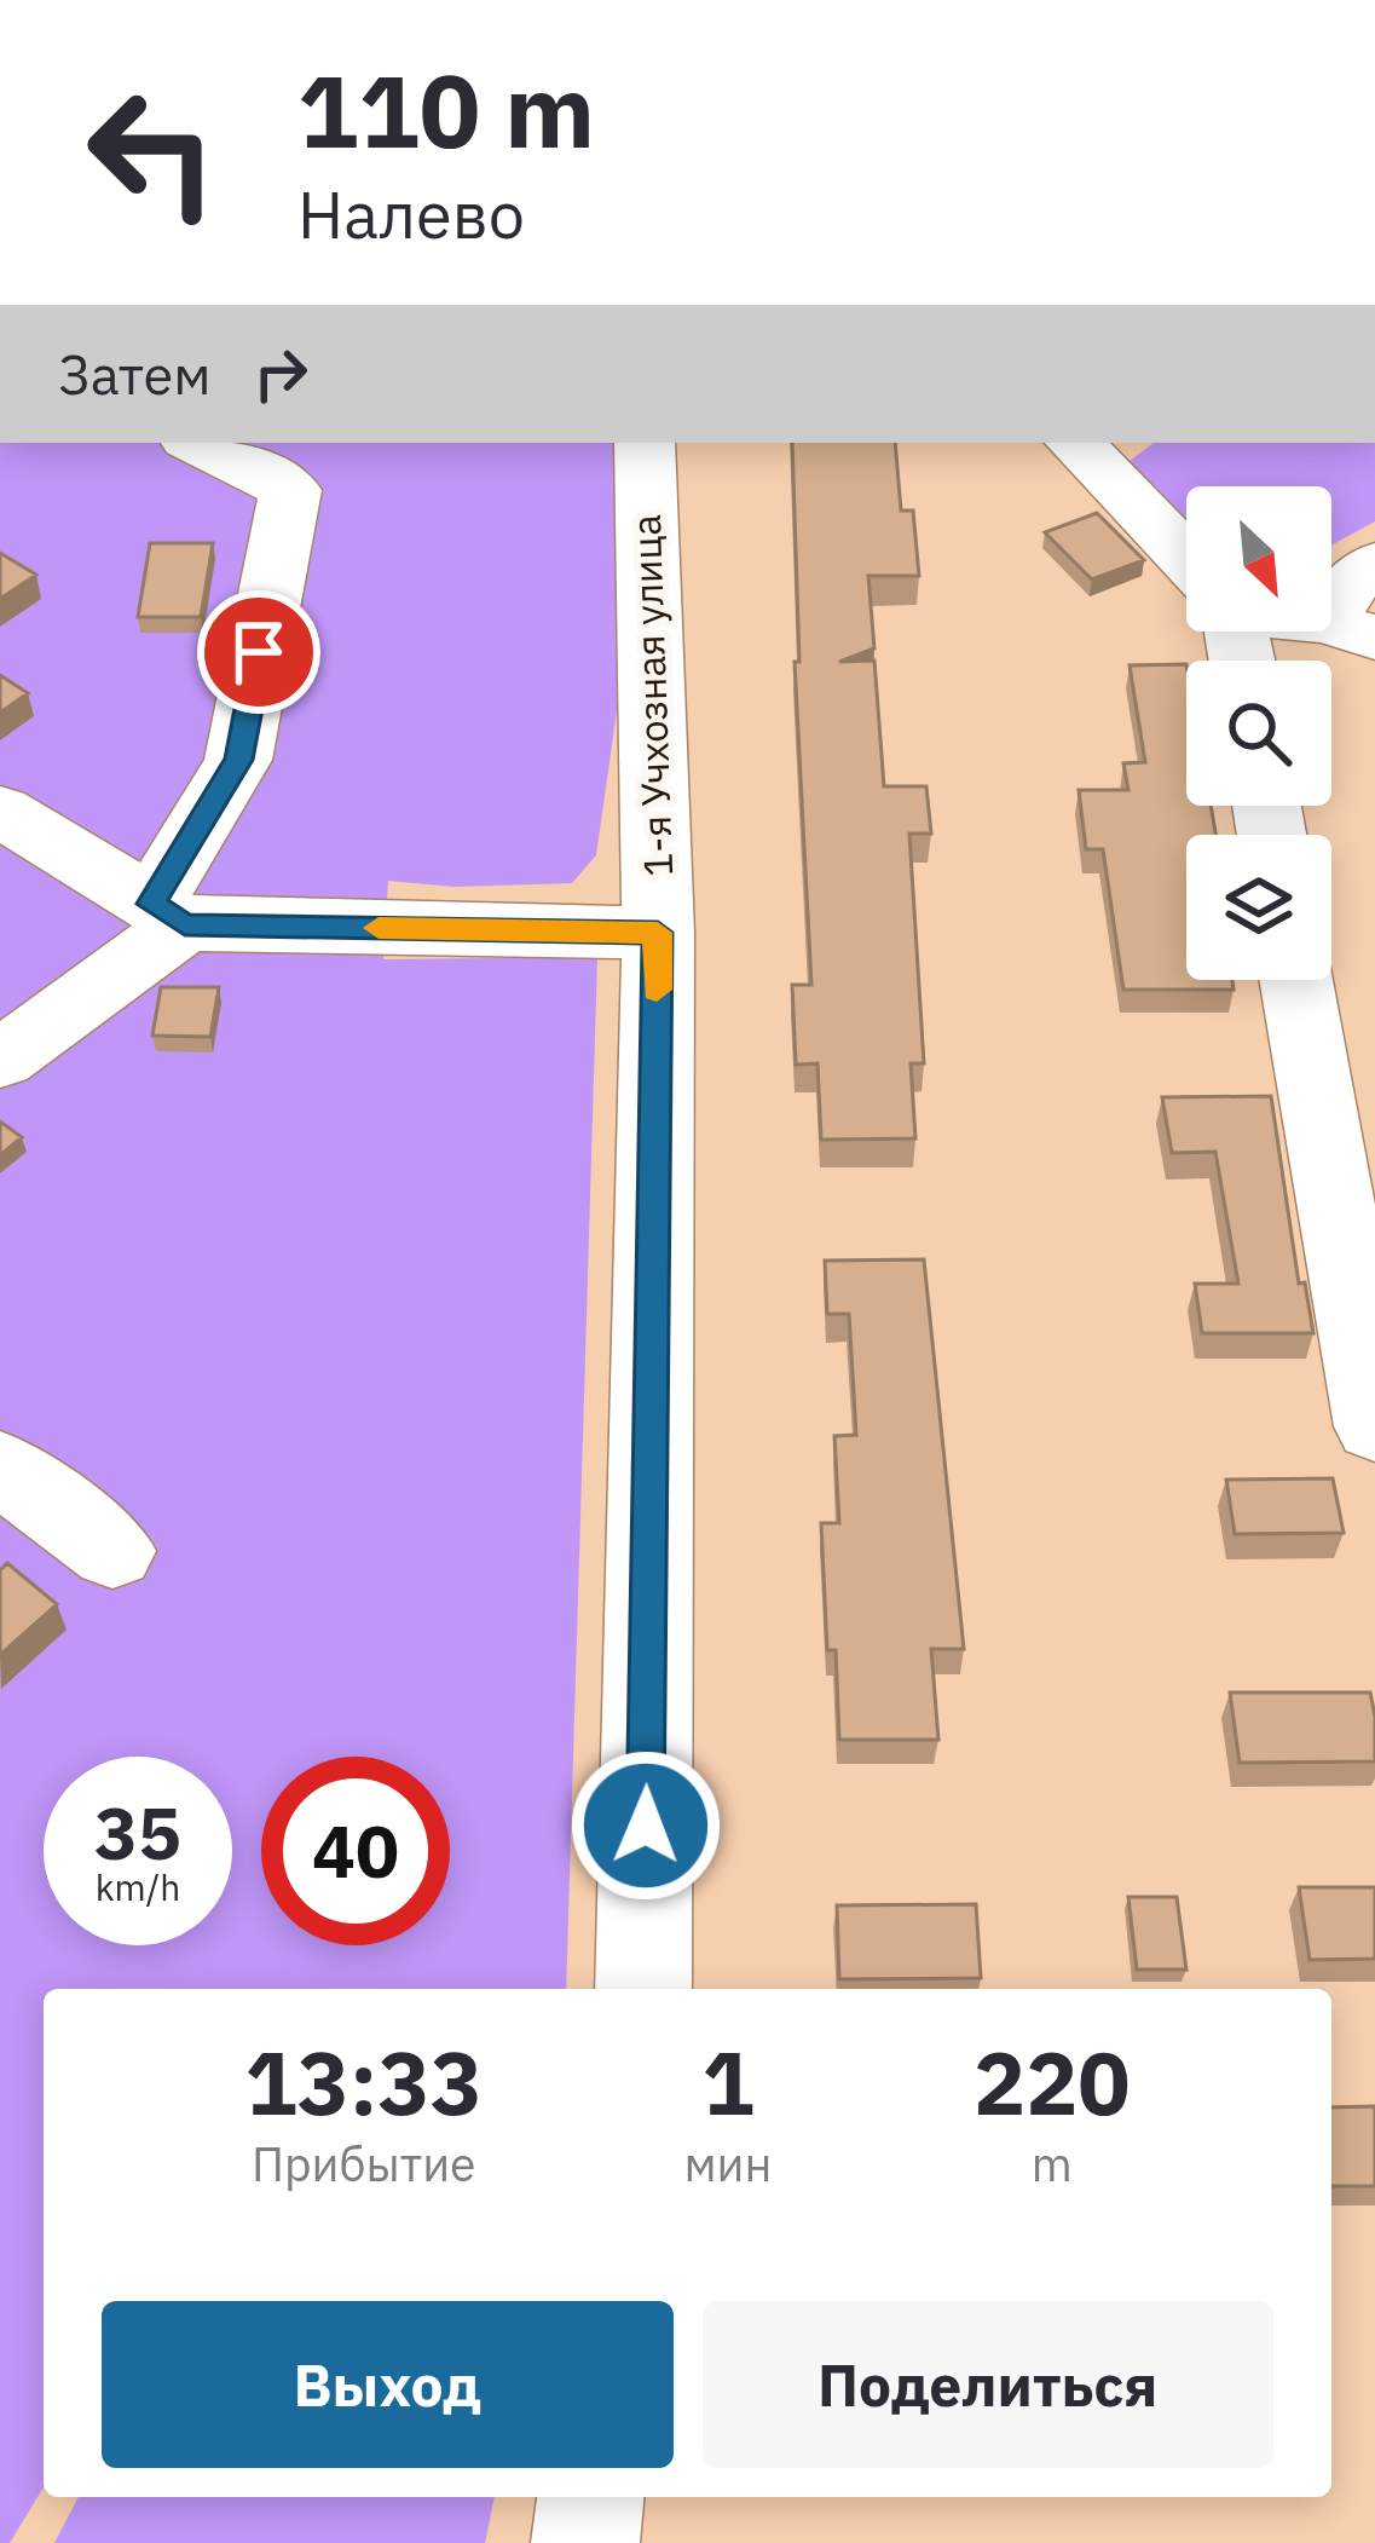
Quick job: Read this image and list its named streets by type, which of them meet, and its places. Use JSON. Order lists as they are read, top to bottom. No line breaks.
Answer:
{"streets":{"street":["1-я Учхозная улица"]},"north":"bottom right","page":{"turn":["110 m","Налево"],"then":"Затем","speed":"35 km/h","limit":"40","eta":["13:33","Прибытие","1","мин","220","m"],"buttons":["Выход","Поделиться"]}}
